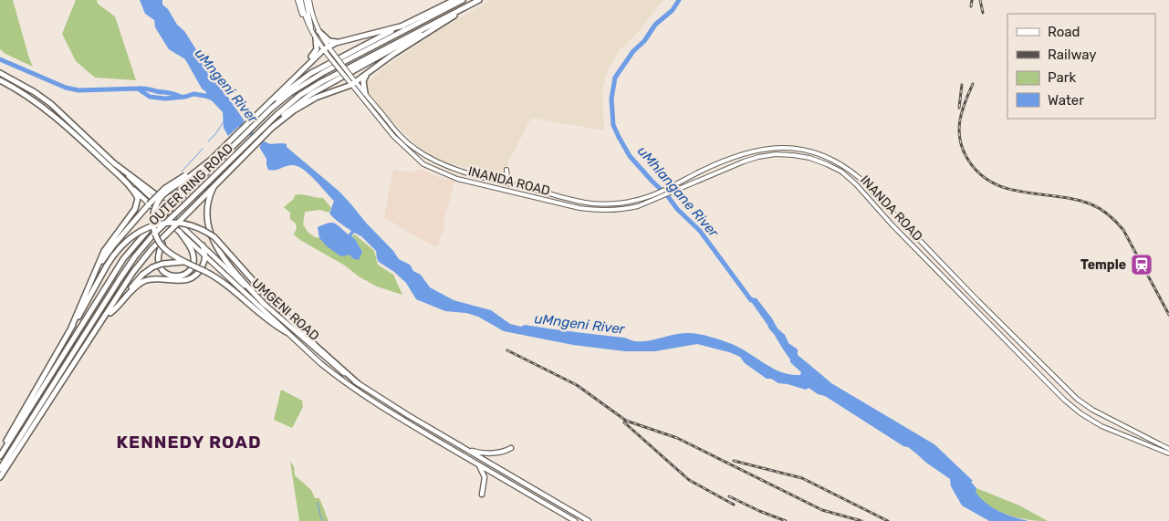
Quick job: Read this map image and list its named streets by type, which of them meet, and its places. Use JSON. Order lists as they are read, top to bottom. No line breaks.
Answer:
{"streets":{"highway":["OUTER RING ROAD","UMGENI ROAD"],"main road":["INANDA ROAD"]},"districts":["KENNEDY ROAD"],"water":["uMngeni River","uMhlangane River"],"places":{"station":["Temple"]},"legend":["Road","Railway","Park","Water"]}
